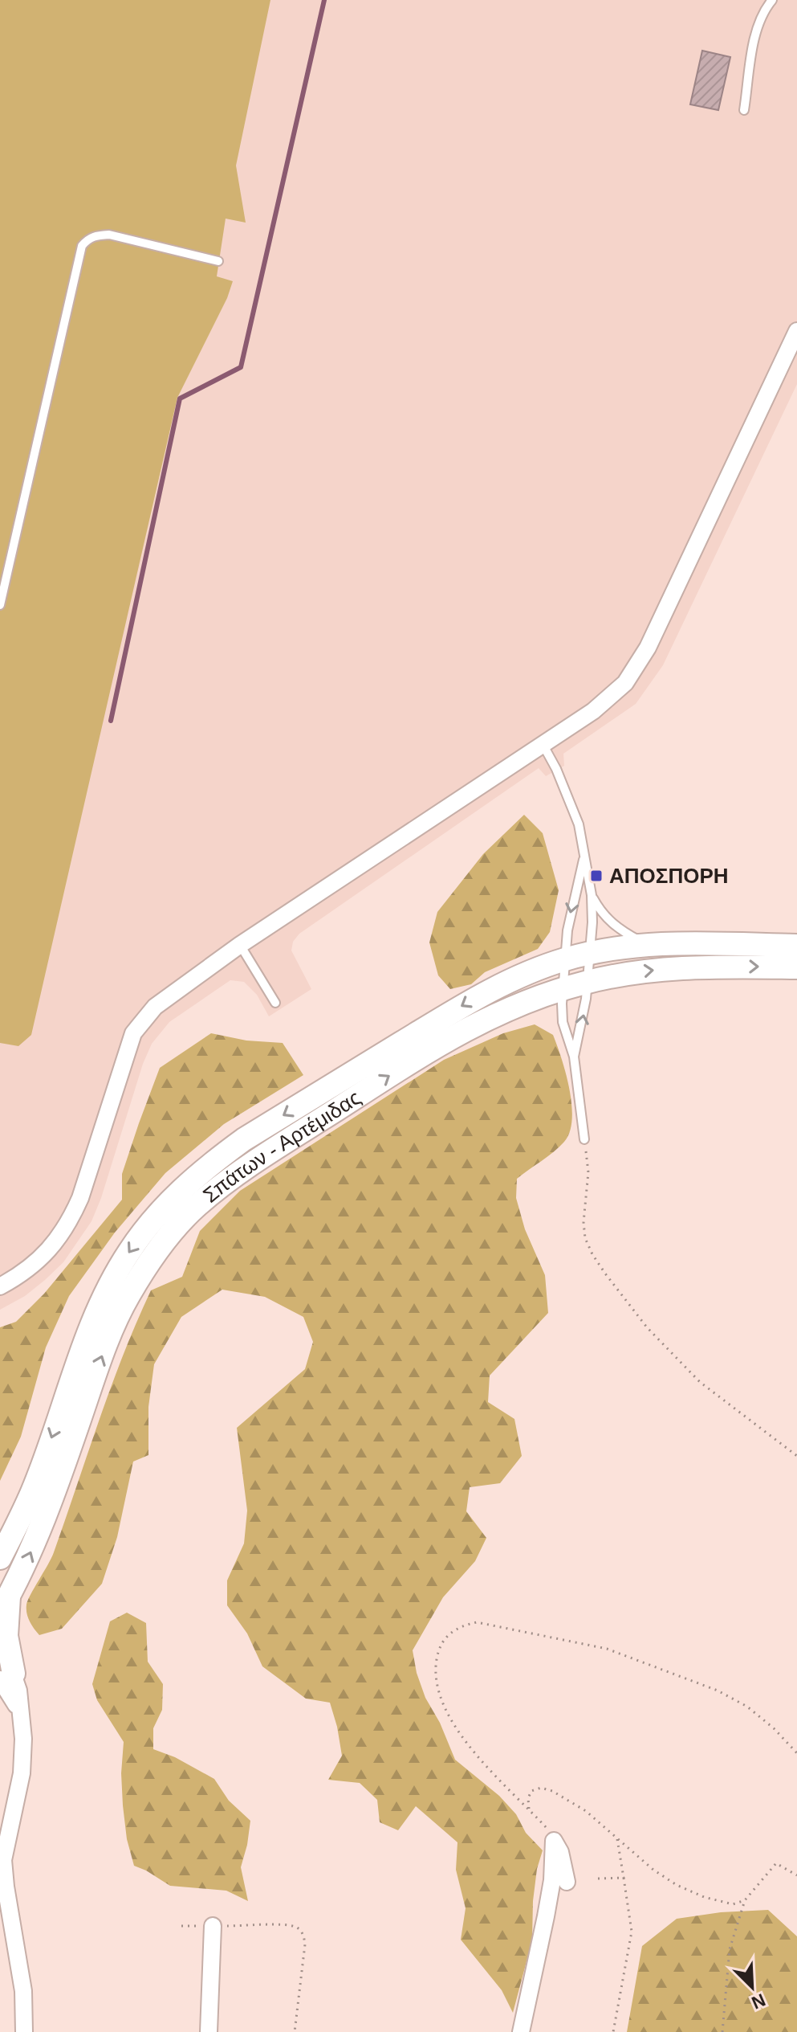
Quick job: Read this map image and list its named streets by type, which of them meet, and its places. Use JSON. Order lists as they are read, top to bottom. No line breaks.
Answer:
{"streets":{"main road":["Σπάτων - Αρτέμιδας"]},"places":{"transit":["ΑΠΟΣΠΟΡΗ"]},"north":"bottom right"}
